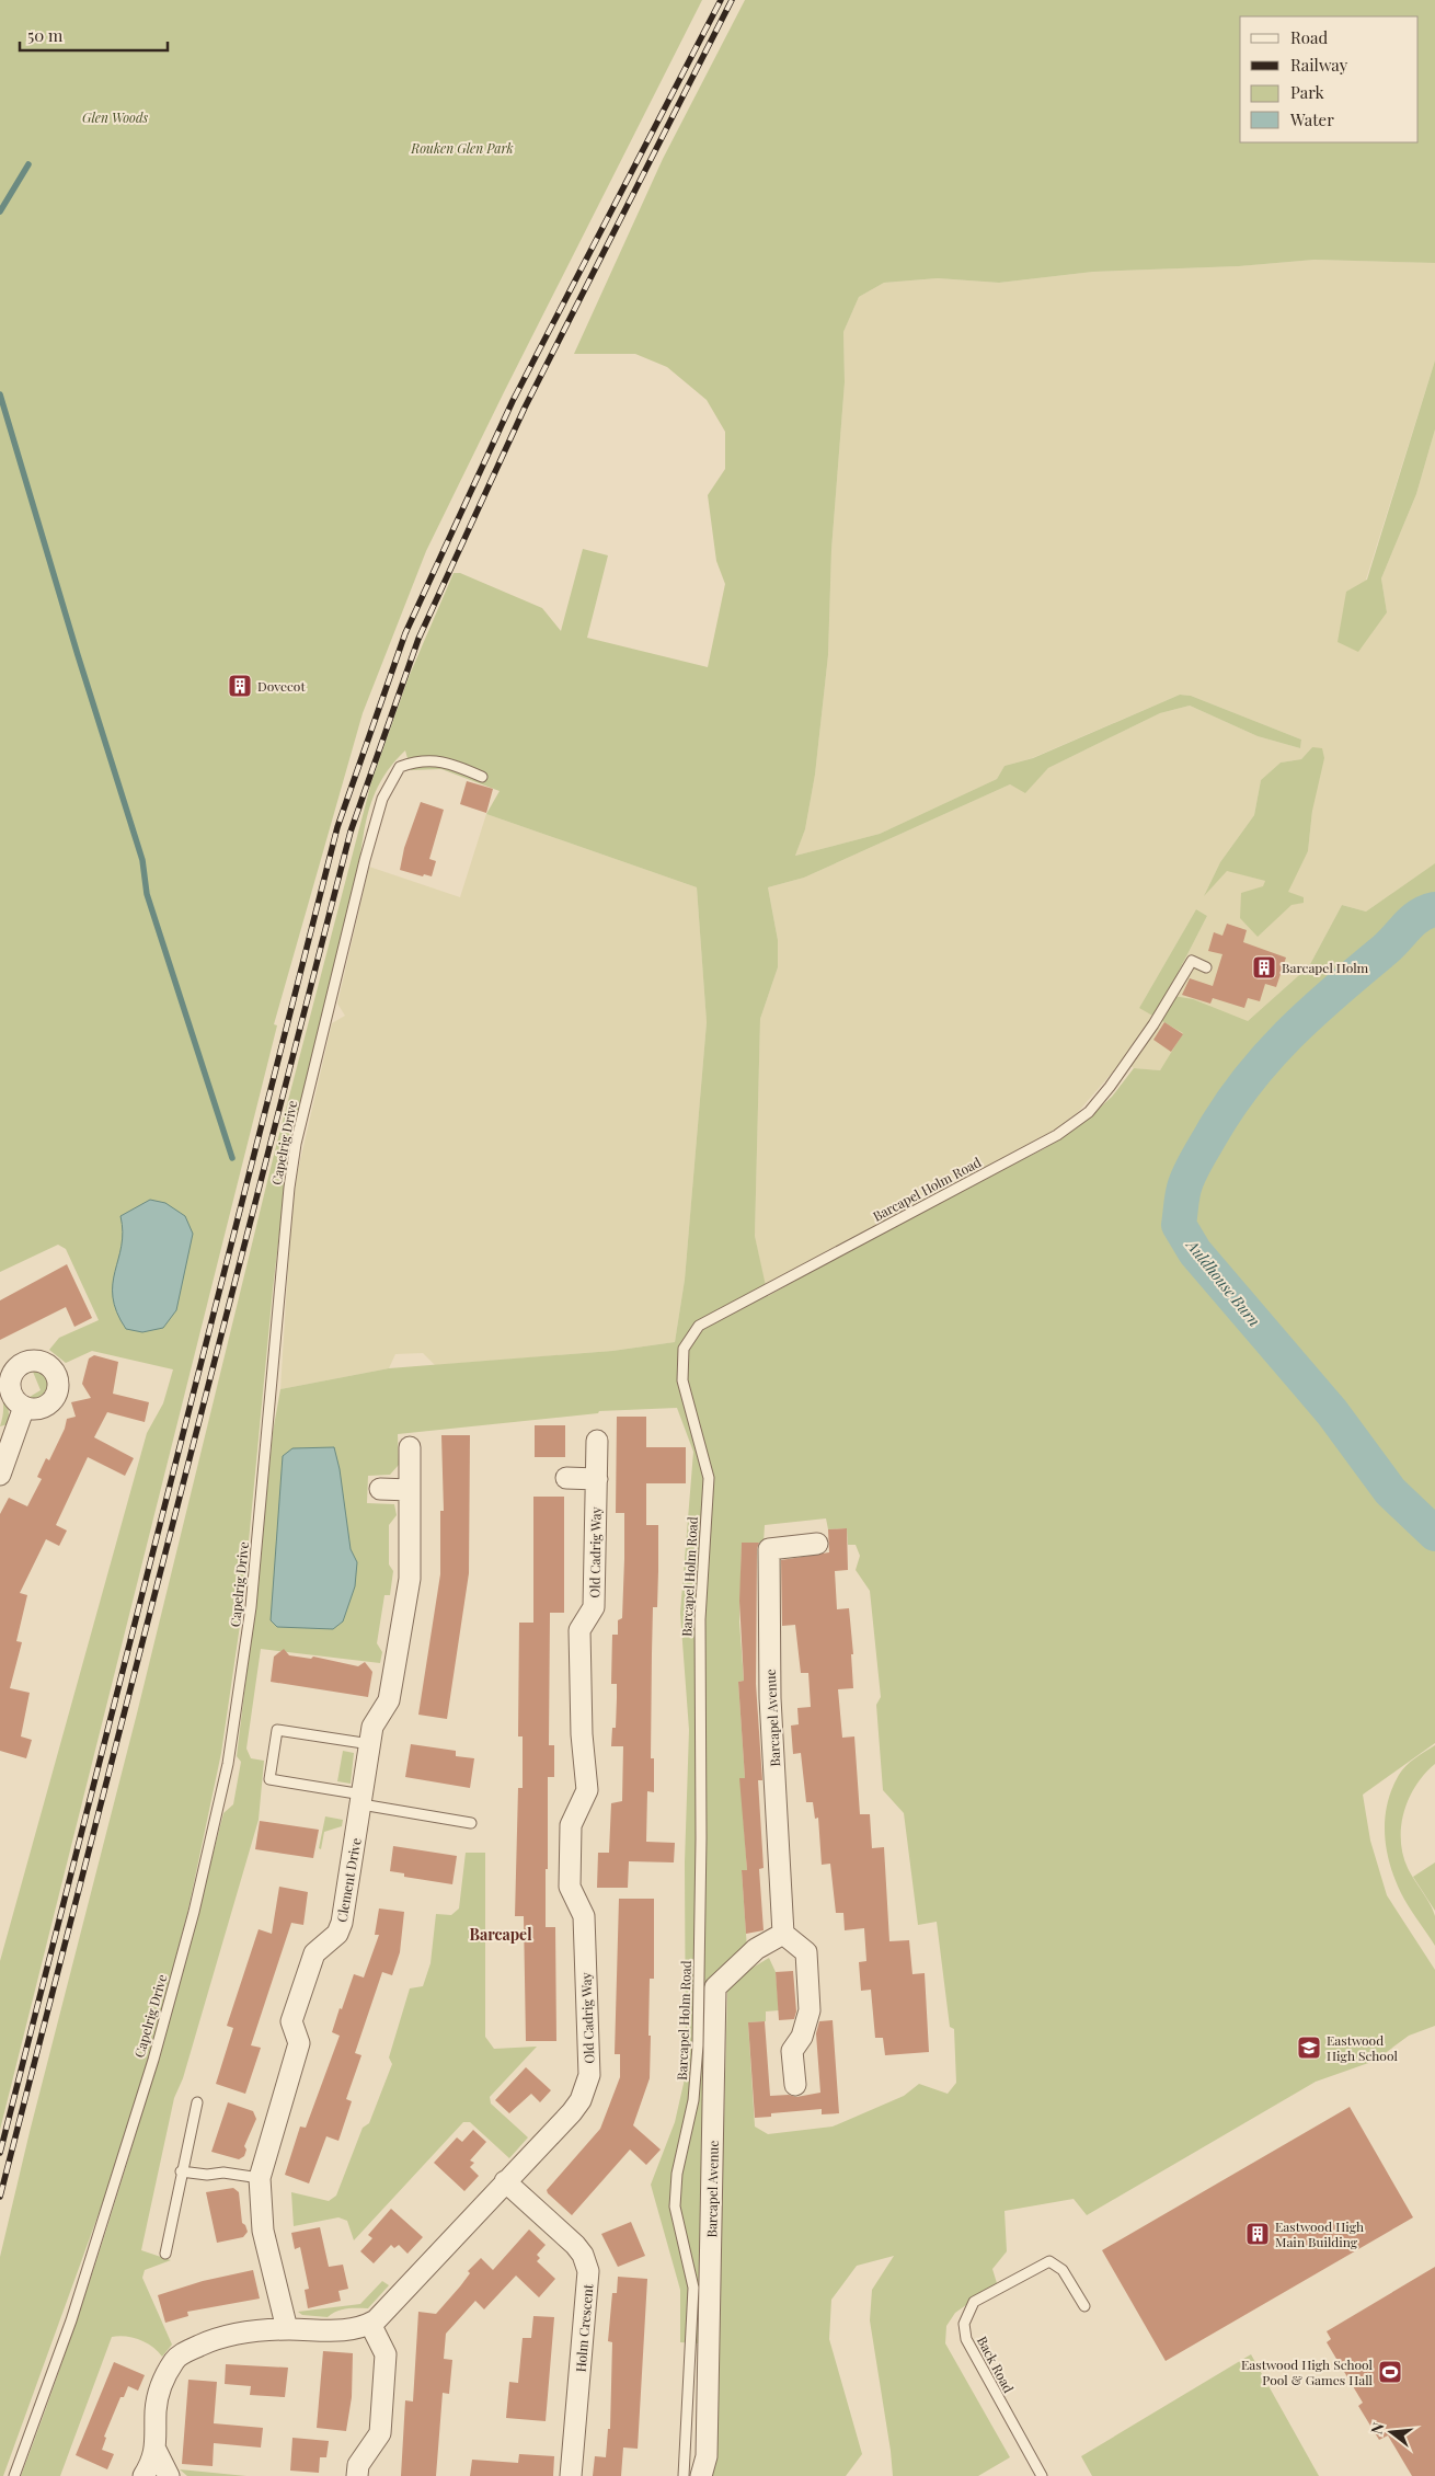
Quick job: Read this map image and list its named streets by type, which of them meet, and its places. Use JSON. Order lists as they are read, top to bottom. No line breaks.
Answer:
{"streets":{"street":["Old Cadrig Way","Barcapel Avenue","Clement Drive","Holm Crescent"],"lane":["Capelrig Drive","Barcapel Holm Road","Back Road"]},"crossings":[["Old Cadrig Way","Clement Drive"],["Old Cadrig Way","Holm Crescent"]],"districts":["Barcapel"],"water":["Auldhouse Burn"],"parks":["Glen Woods","Rouken Glen Park"],"places":{"building":["Dovecot","Barcapel Holm","Eastwood High Main Building"],"school or university":["Eastwood High School"],"sports":["Eastwood High School Pool & Games Hall"]},"legend":["Road","Railway","Park","Water"],"scale_bar":"50 m","north":"left"}
